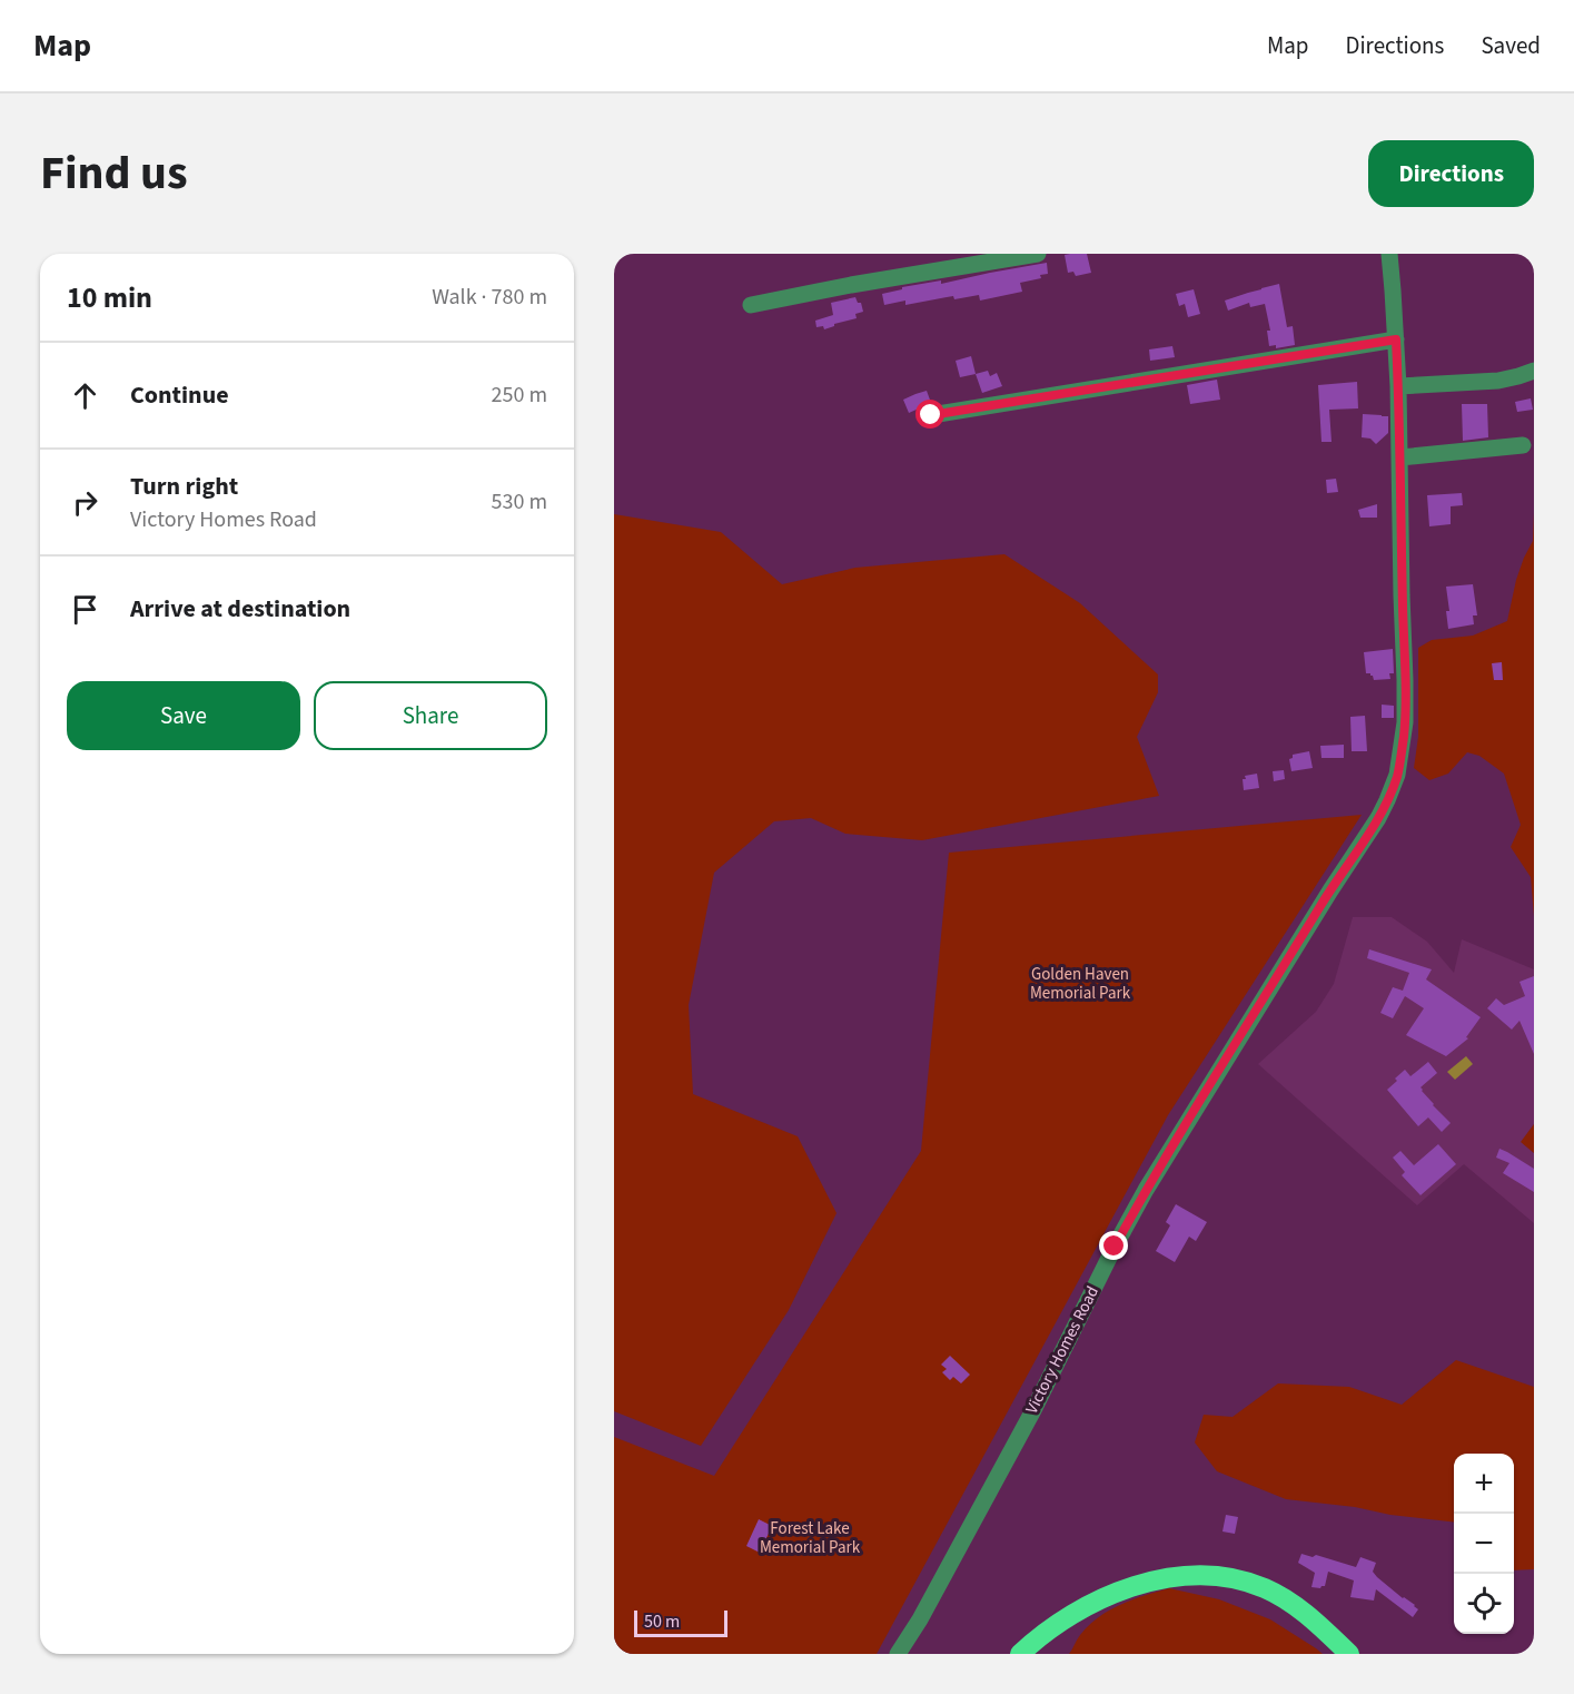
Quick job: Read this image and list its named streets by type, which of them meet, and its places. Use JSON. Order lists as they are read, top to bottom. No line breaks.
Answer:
{"streets":{"street":["Victory Homes Road"]},"parks":["Golden Haven Memorial Park","Forest Lake Memorial Park"],"scale_bar":"50 m","page":{"header":"Map","nav":["Map","Directions","Saved"],"title":"Find us","buttons":["Directions",["Save","Share"]],"heading":["10 min","Walk · 780 m"],"list":[["Continue","250 m"],["Turn right","Victory Homes Road","530 m"],"Arrive at destination"],"map_buttons":["+","−"],"scale":"50 m"}}
